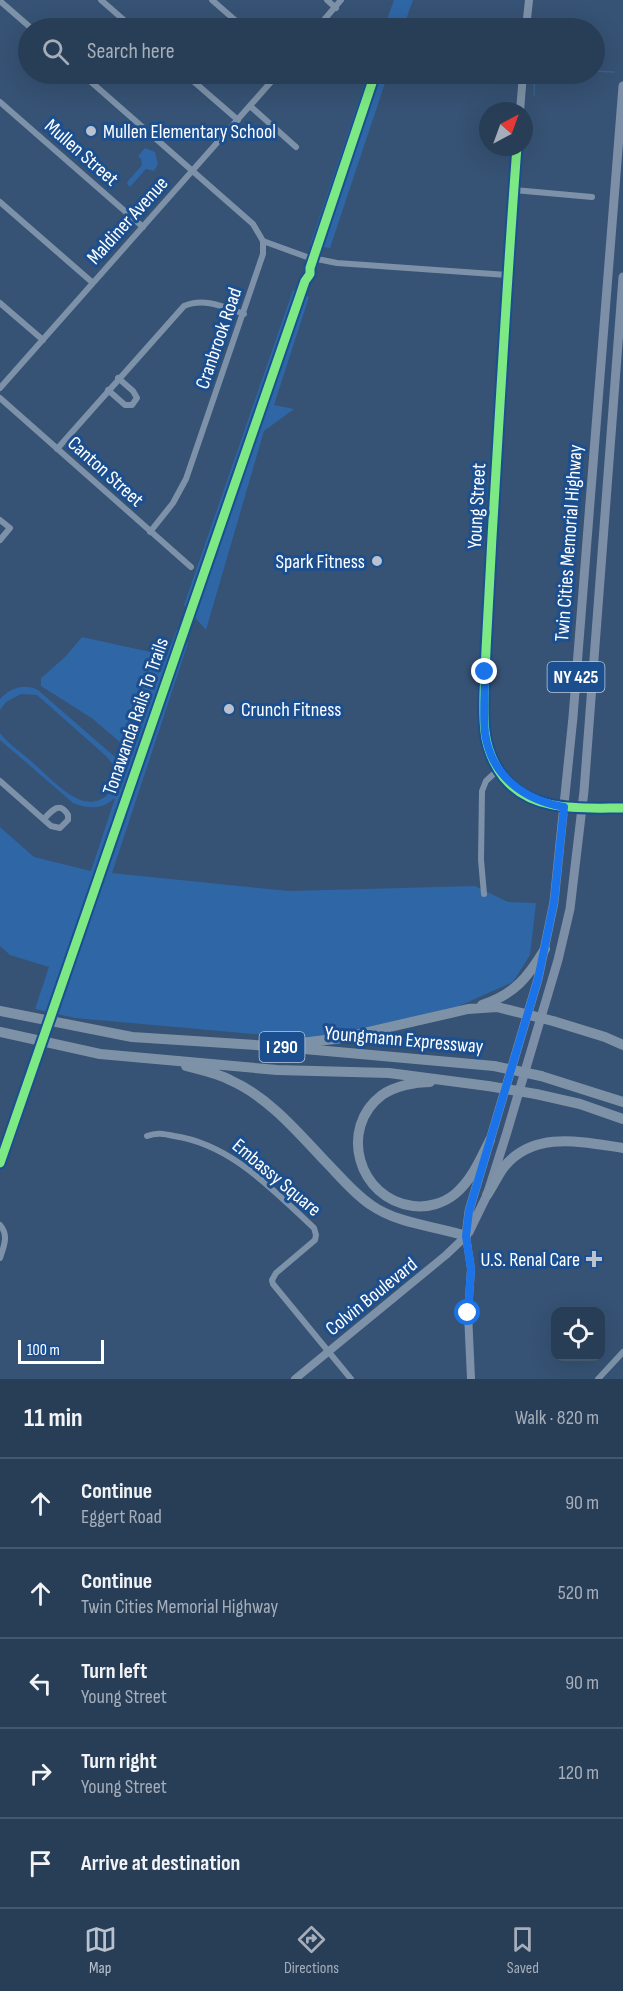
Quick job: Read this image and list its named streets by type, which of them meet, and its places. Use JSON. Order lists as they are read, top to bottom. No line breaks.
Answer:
{"streets":{"highway":["Youngmann Expressway","I 290"],"main road":["Twin Cities Memorial Highway","NY 425"],"street":["Mullen Street","Maldiner Avenue","Cranbrook Road","Canton Street","Young Street","Embassy Square","Colvin Boulevard"],"cycle path":["Tonawanda Rails To Trails"]},"crossings":[["Mullen Street","Maldiner Avenue"],["Cranbrook Road","Canton Street"],["Young Street","Twin Cities Memorial Highway"],["Twin Cities Memorial Highway","Colvin Boulevard"],["Embassy Square","Colvin Boulevard"]],"places":{"other":["Mullen Elementary School","Spark Fitness","Crunch Fitness"],"health":["U.S. Renal Care"]},"scale_bar":"100 m","north":"top right","page":{"search":"Search here","scale":"100 m","heading":["11 min","Walk · 820 m"],"list":[["Continue","Eggert Road","90 m"],["Continue","Twin Cities Memorial Highway","520 m"],["Turn left","Young Street","90 m"],["Turn right","Young Street","120 m"],"Arrive at destination"],"nav":["Map","Directions","Saved"]}}
